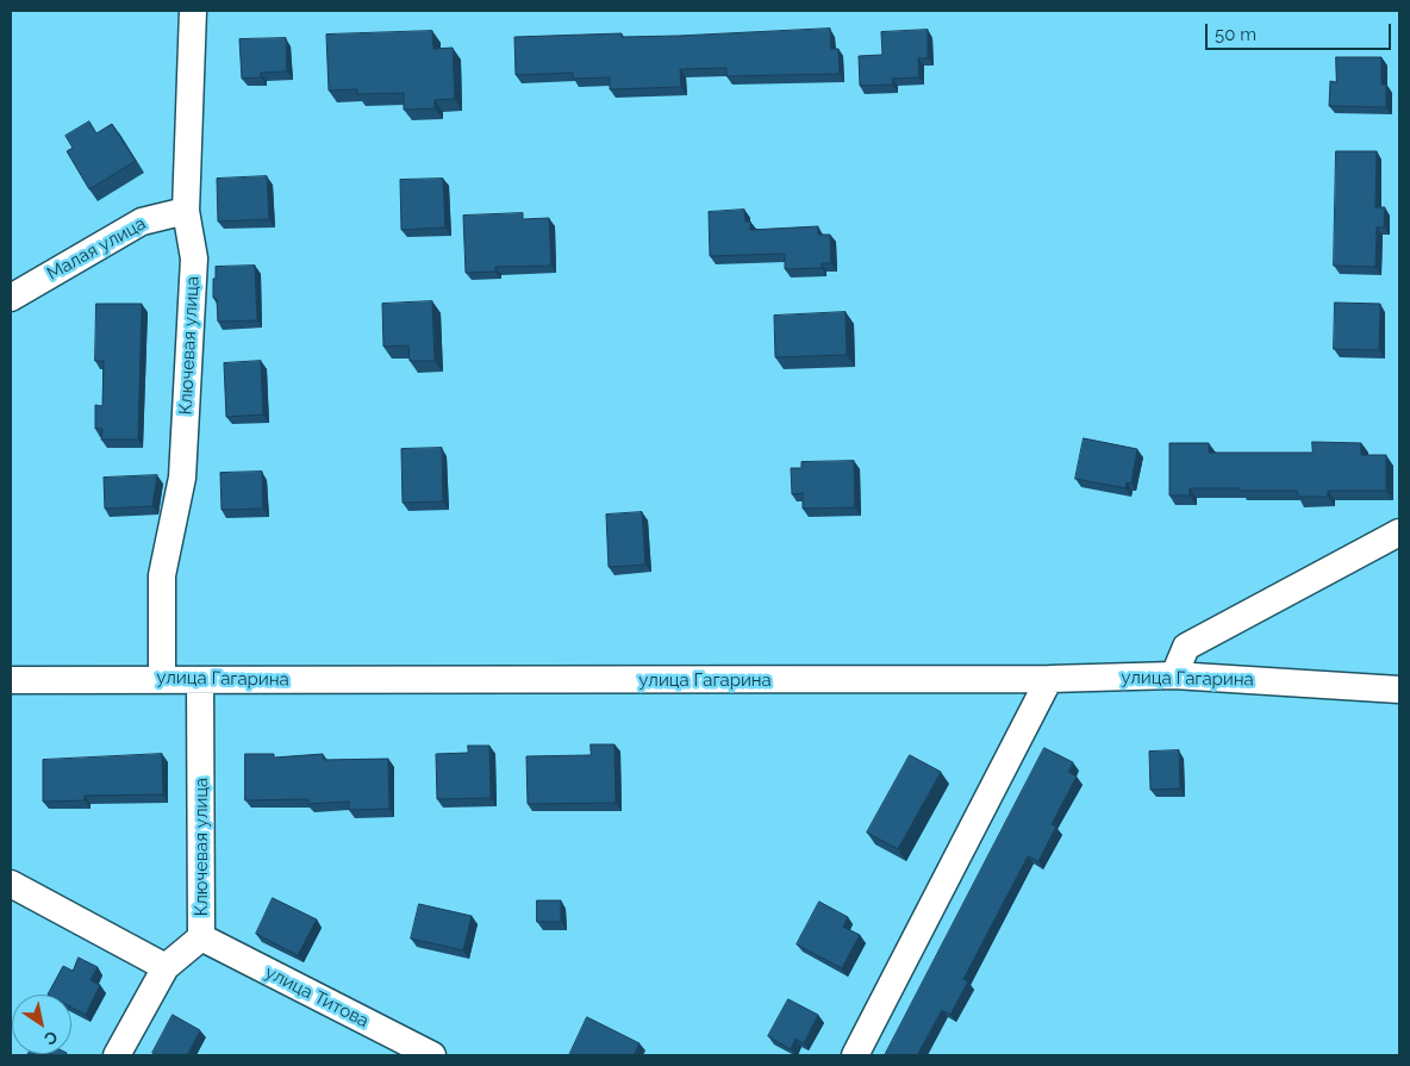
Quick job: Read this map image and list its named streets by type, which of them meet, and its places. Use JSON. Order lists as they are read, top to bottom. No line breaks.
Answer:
{"streets":{"street":["Малая улица","Ключевая улица","улица Гагарина","улица Титова"]},"crossings":[["Малая улица","Ключевая улица"],["Ключевая улица","улица Гагарина"],["Ключевая улица","улица Титова"]],"scale_bar":"50 m","north":"bottom right"}
